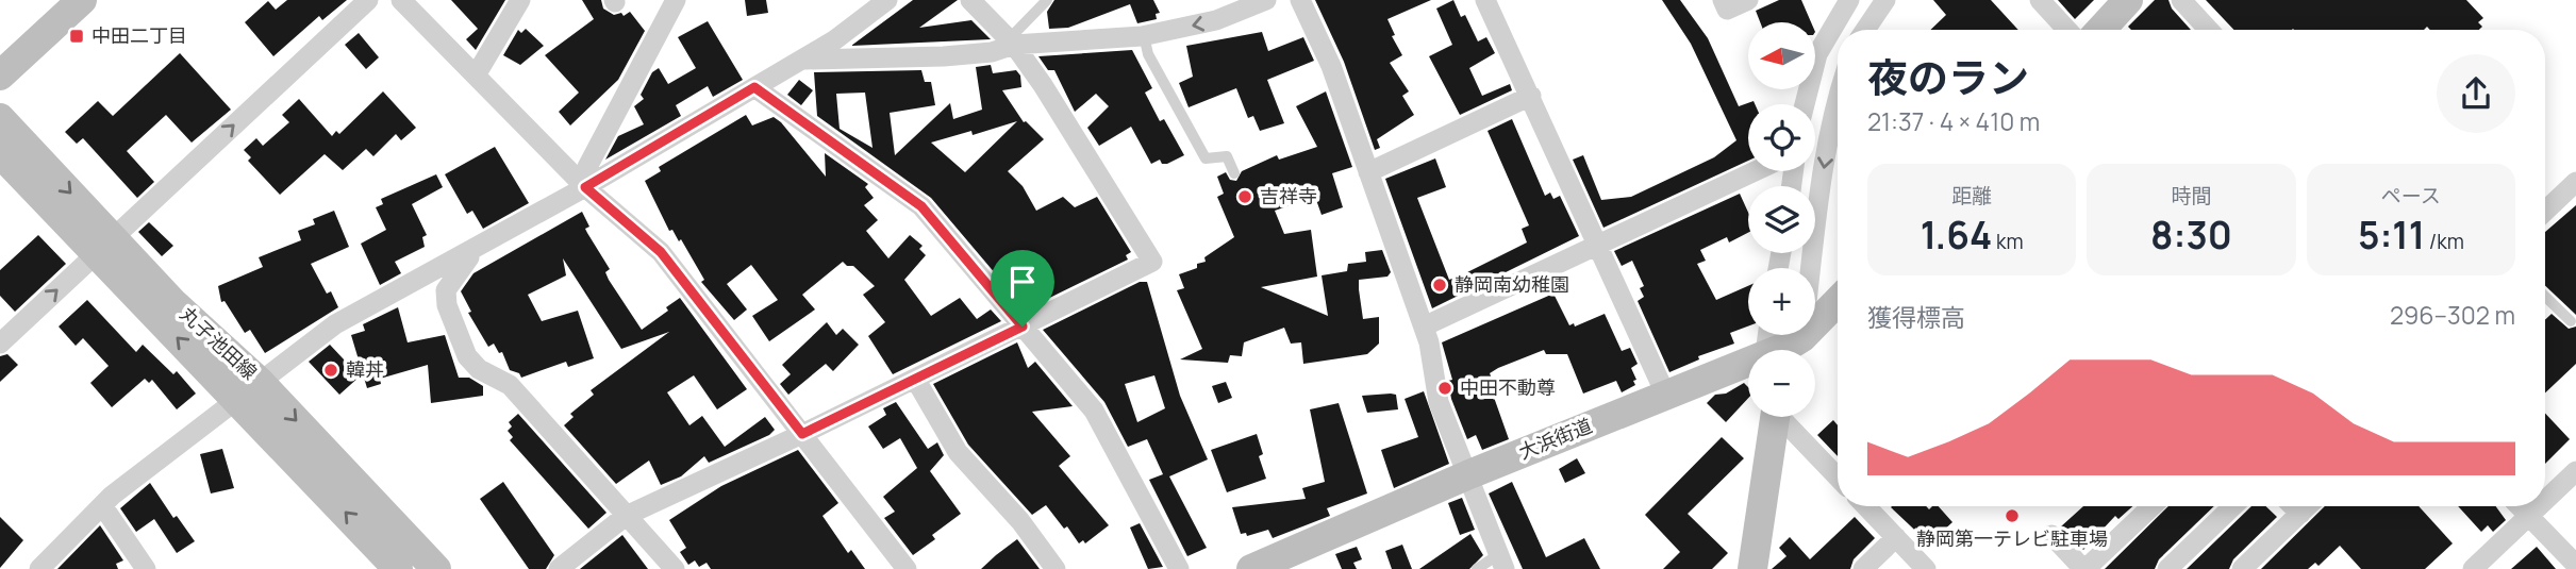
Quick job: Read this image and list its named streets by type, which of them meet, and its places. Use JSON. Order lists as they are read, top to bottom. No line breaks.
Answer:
{"streets":{"street":["丸子池田線","大浜街道"]},"places":{"transit":["中田二丁目"],"other":["吉祥寺","静岡南幼稚園","韓丼","中田不動尊","静岡第一テレビ駐車場"]},"north":"left","page":{"map_buttons":["+","−"],"heading":["夜のラン","21:37 · 4 × 410 m"],"stats":[["距離","1.64 km"],["時間","8:30"],["ペース","5:11 /km"]],"chart":["獲得標高","296–302 m"]}}
